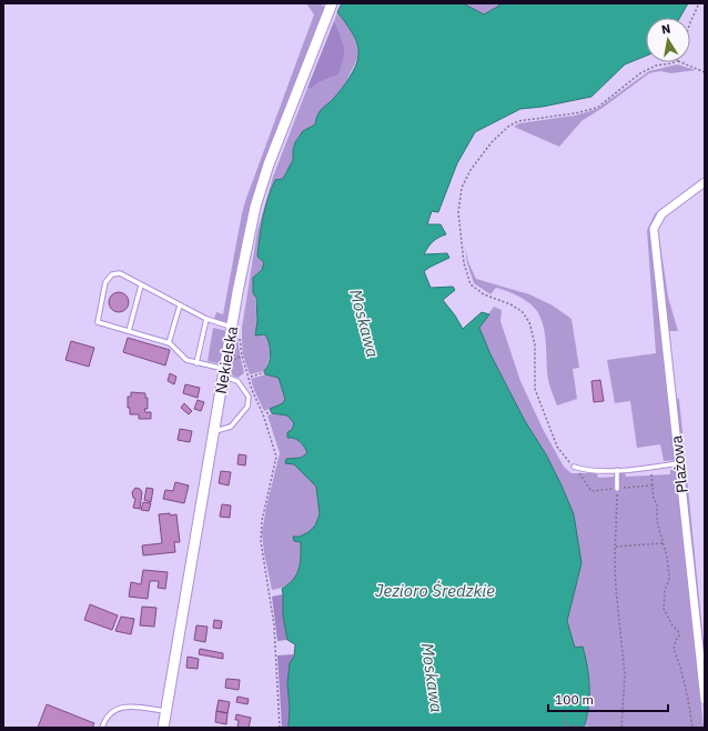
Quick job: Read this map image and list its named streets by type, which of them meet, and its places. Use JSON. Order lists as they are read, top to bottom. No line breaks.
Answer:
{"streets":{"street":["Nekielska","Plażowa"]},"water":["Moskawa","Jezioro Średzkie"],"scale_bar":"100 m","north":"top"}
